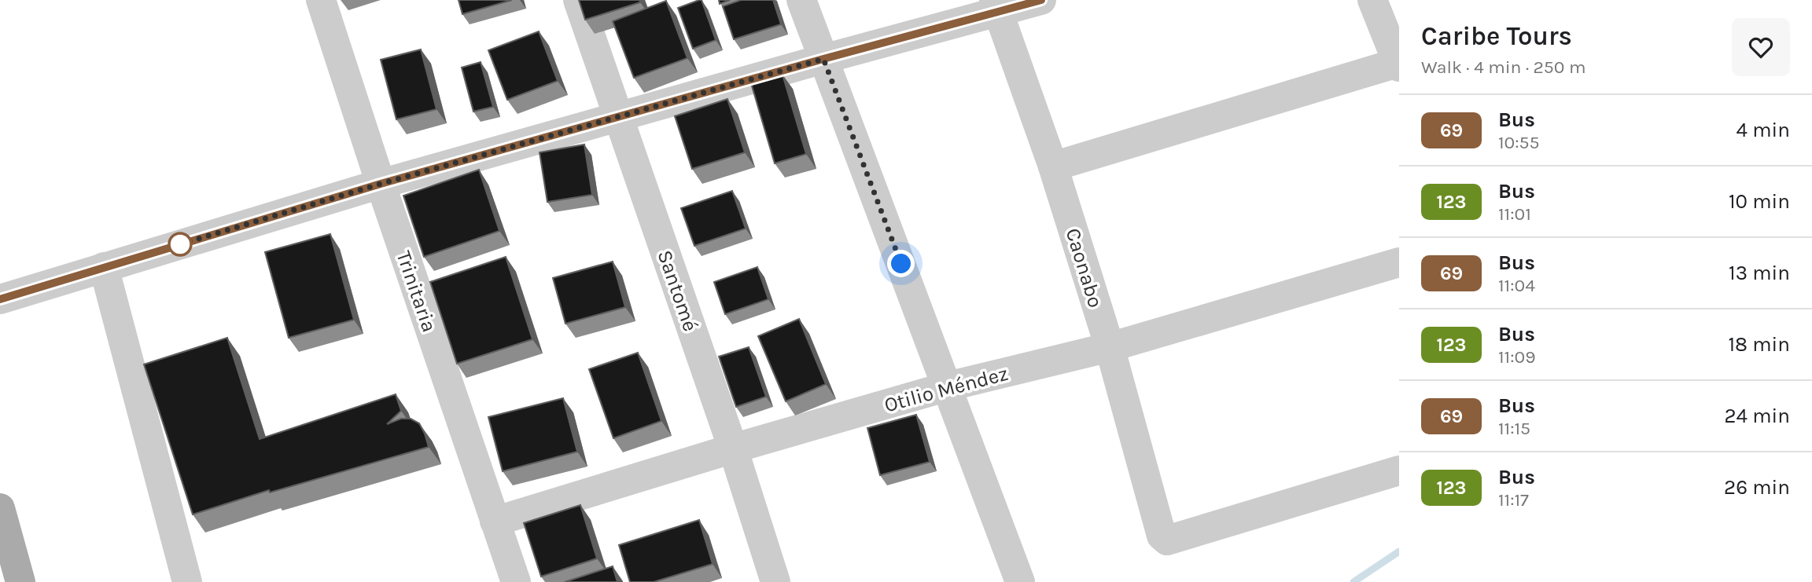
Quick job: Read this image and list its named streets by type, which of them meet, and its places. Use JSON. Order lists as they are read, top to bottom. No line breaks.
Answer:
{"streets":{"street":["Caonabo","Santomé","Trinitaria","Otilio Méndez"]},"crossings":[["Caonabo","Otilio Méndez"],["Santomé","Otilio Méndez"],["Trinitaria","Otilio Méndez"]],"lines":["bus line 69"],"page":{"heading":["Caribe Tours","Walk · 4 min · 250 m"],"list":[{"mark":"69","name":"Bus","note":"10:55","value":"4 min"},{"mark":"123","name":"Bus","note":"11:01","value":"10 min"},{"mark":"69","name":"Bus","note":"11:04","value":"13 min"},{"mark":"123","name":"Bus","note":"11:09","value":"18 min"},{"mark":"69","name":"Bus","note":"11:15","value":"24 min"},{"mark":"123","name":"Bus","note":"11:17","value":"26 min"}]}}
